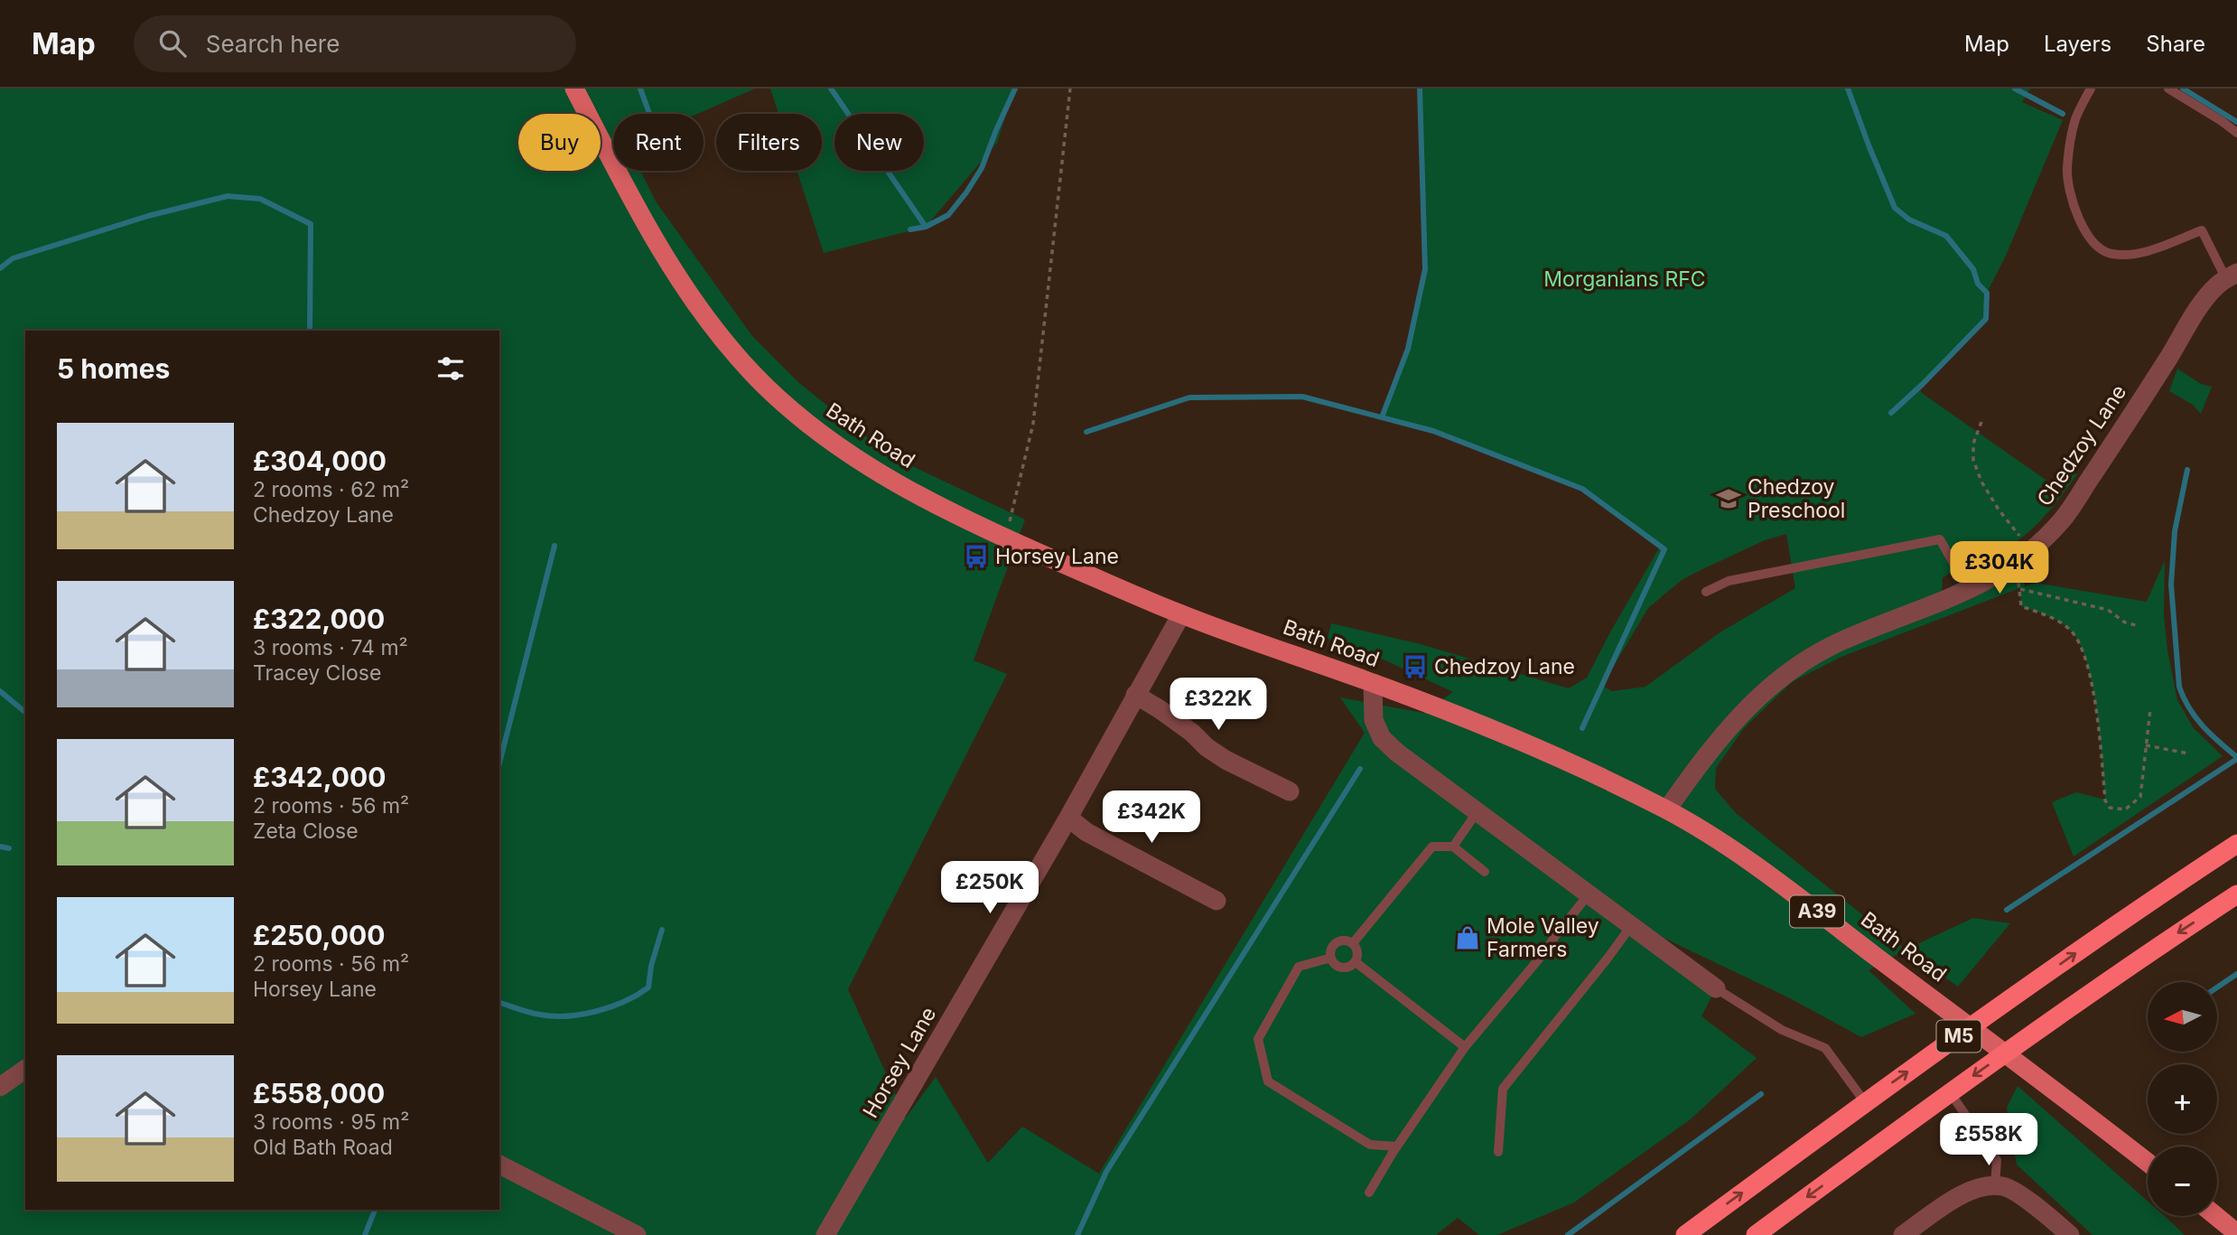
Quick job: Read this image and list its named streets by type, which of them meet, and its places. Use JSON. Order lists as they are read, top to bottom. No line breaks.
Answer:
{"streets":{"highway":["M5"],"main road":["Bath Road","A39"],"street":["Chedzoy Lane","Horsey Lane"]},"crossings":[["Bath Road","Chedzoy Lane"],["Bath Road","Horsey Lane"]],"parks":["Morganians RFC"],"places":{"school or university":["Chedzoy Preschool"],"bus stop":["Horsey Lane","Chedzoy Lane"],"shop":["Mole Valley Farmers"]},"north":"left","page":{"header":"Map","search":"Search here","nav":["Map","Layers","Share"],"chip":["Buy","Rent","Filters","New"],"heading":"5 homes","list":[{"name":"£304,000","note":"2 rooms · 62 m² · Chedzoy Lane"},{"name":"£322,000","note":"3 rooms · 74 m² · Tracey Close"},{"name":"£342,000","note":"2 rooms · 56 m² · Zeta Close"},{"name":"£250,000","note":"2 rooms · 56 m² · Horsey Lane"},{"name":"£558,000","note":"3 rooms · 95 m² · Old Bath Road"}],"price":["£304K","£322K","£342K","£250K","£558K"],"map_buttons":["+","−"]}}
